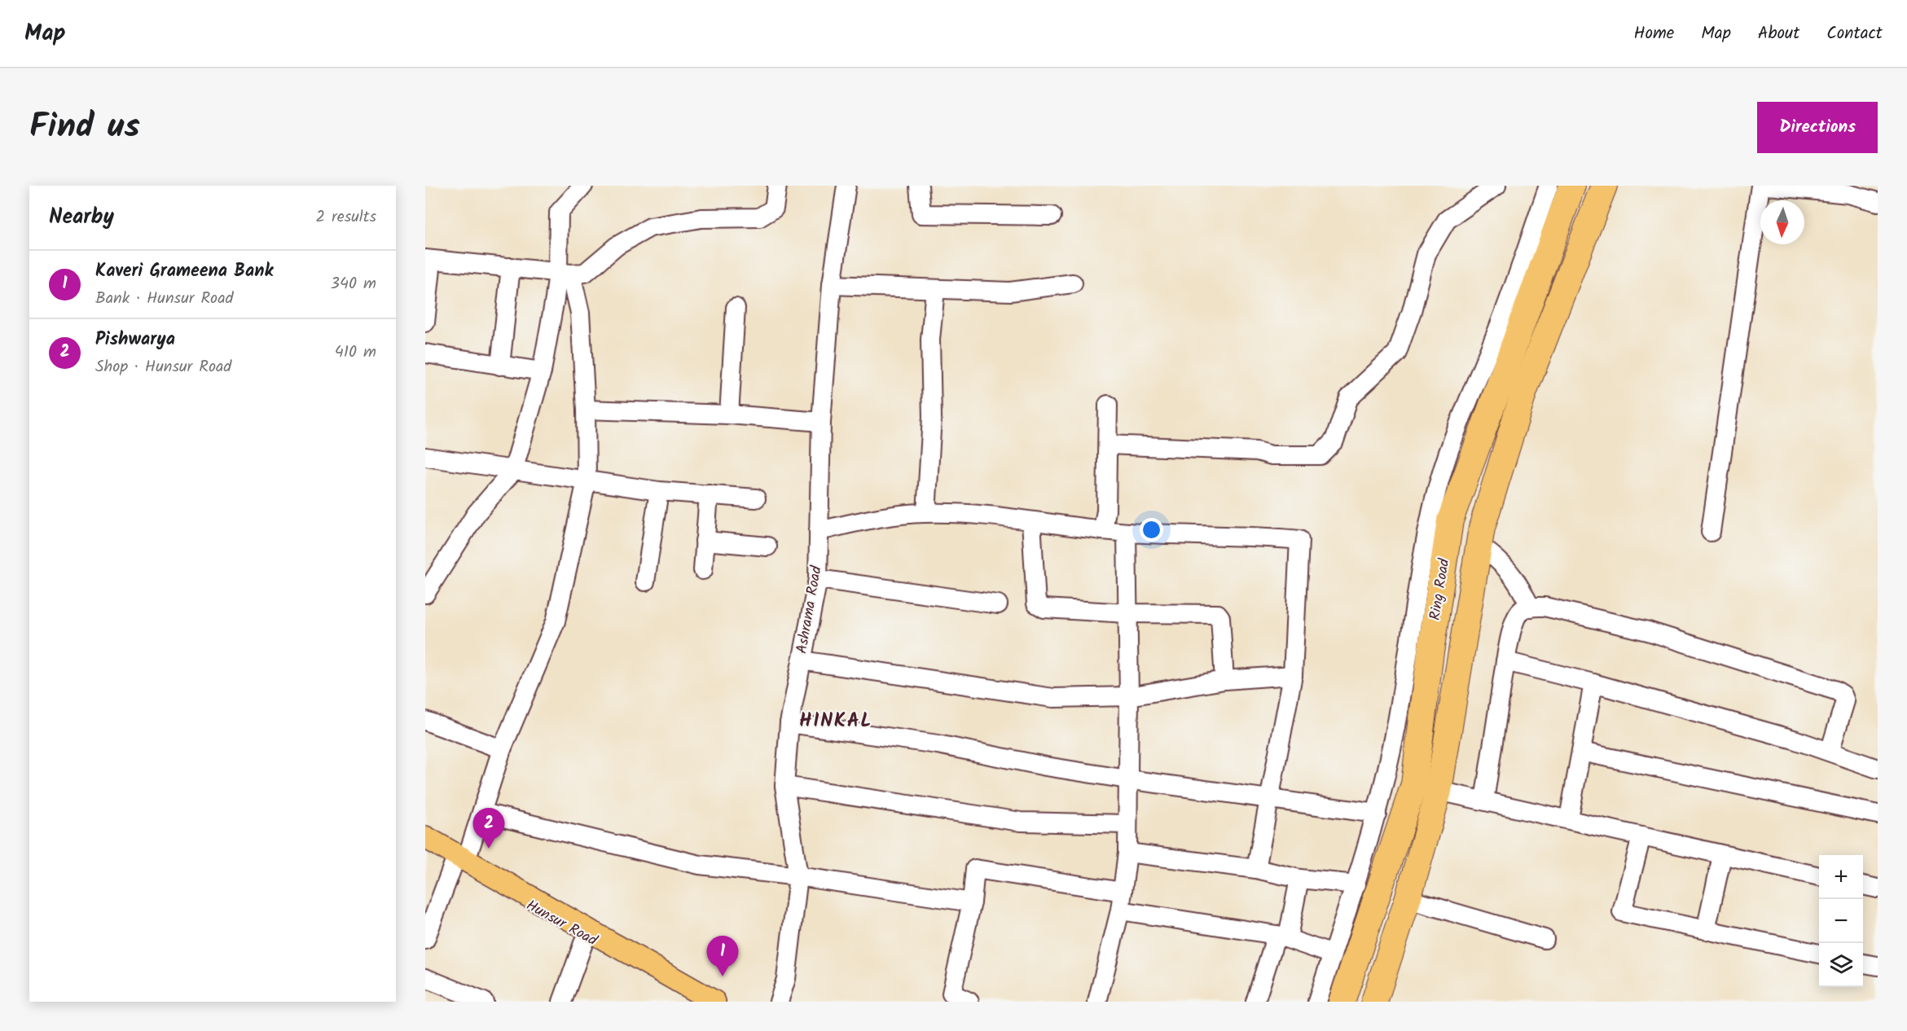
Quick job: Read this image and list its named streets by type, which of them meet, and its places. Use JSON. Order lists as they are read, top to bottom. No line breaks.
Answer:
{"streets":{"highway":["Ring Road"],"main road":["Hunsur Road"],"street":["Ashrama Road"]},"districts":["HINKAL"],"north":"bottom","page":{"header":"Map","nav":["Home","Map","About","Contact"],"title":"Find us","buttons":"Directions","heading":["Nearby","2 results"],"list":[{"mark":"1","name":"Kaveri Grameena Bank","note":"Bank · Hunsur Road","value":"340 m"},{"mark":"2","name":"Pishwarya","note":"Shop · Hunsur Road","value":"410 m"}],"pins":["2","1"],"map_buttons":["+","−"]}}
